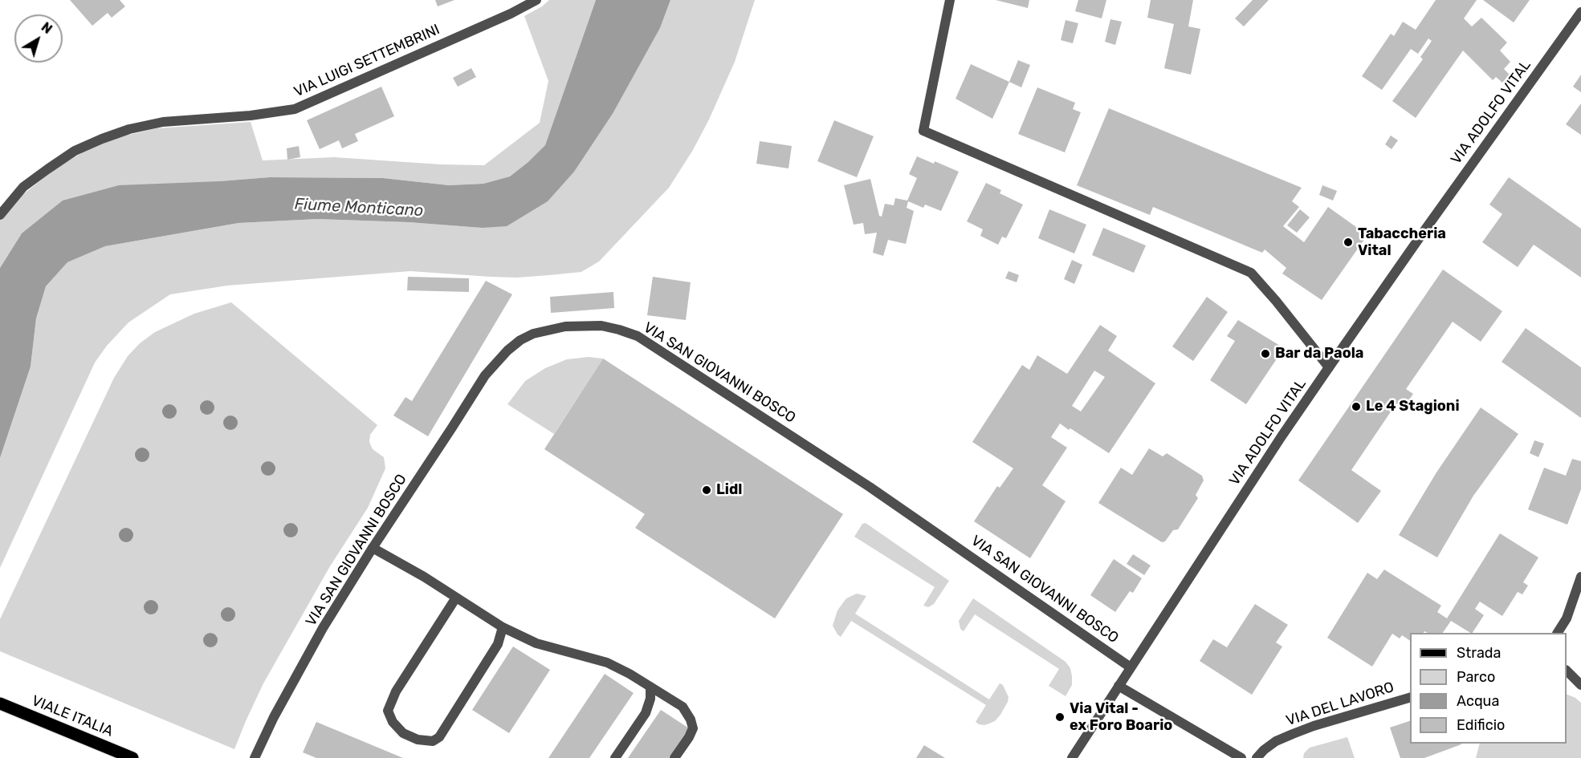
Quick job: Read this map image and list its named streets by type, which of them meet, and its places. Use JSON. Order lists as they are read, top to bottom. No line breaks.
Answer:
{"streets":{"main road":["VIALE ITALIA"],"street":["VIA LUIGI SETTEMBRINI","VIA ADOLFO VITAL","VIA SAN GIOVANNI BOSCO","VIA DEL LAVORO"]},"crossings":[["VIA ADOLFO VITAL","VIA SAN GIOVANNI BOSCO"]],"water":["Fiume Monticano"],"places":["Tabaccheria Vital","Bar da Paola","Le 4 Stagioni","Lidl","Via Vital - ex Foro Boario"],"legend":["Strada","Parco","Acqua","Edificio"],"north":"top right"}
